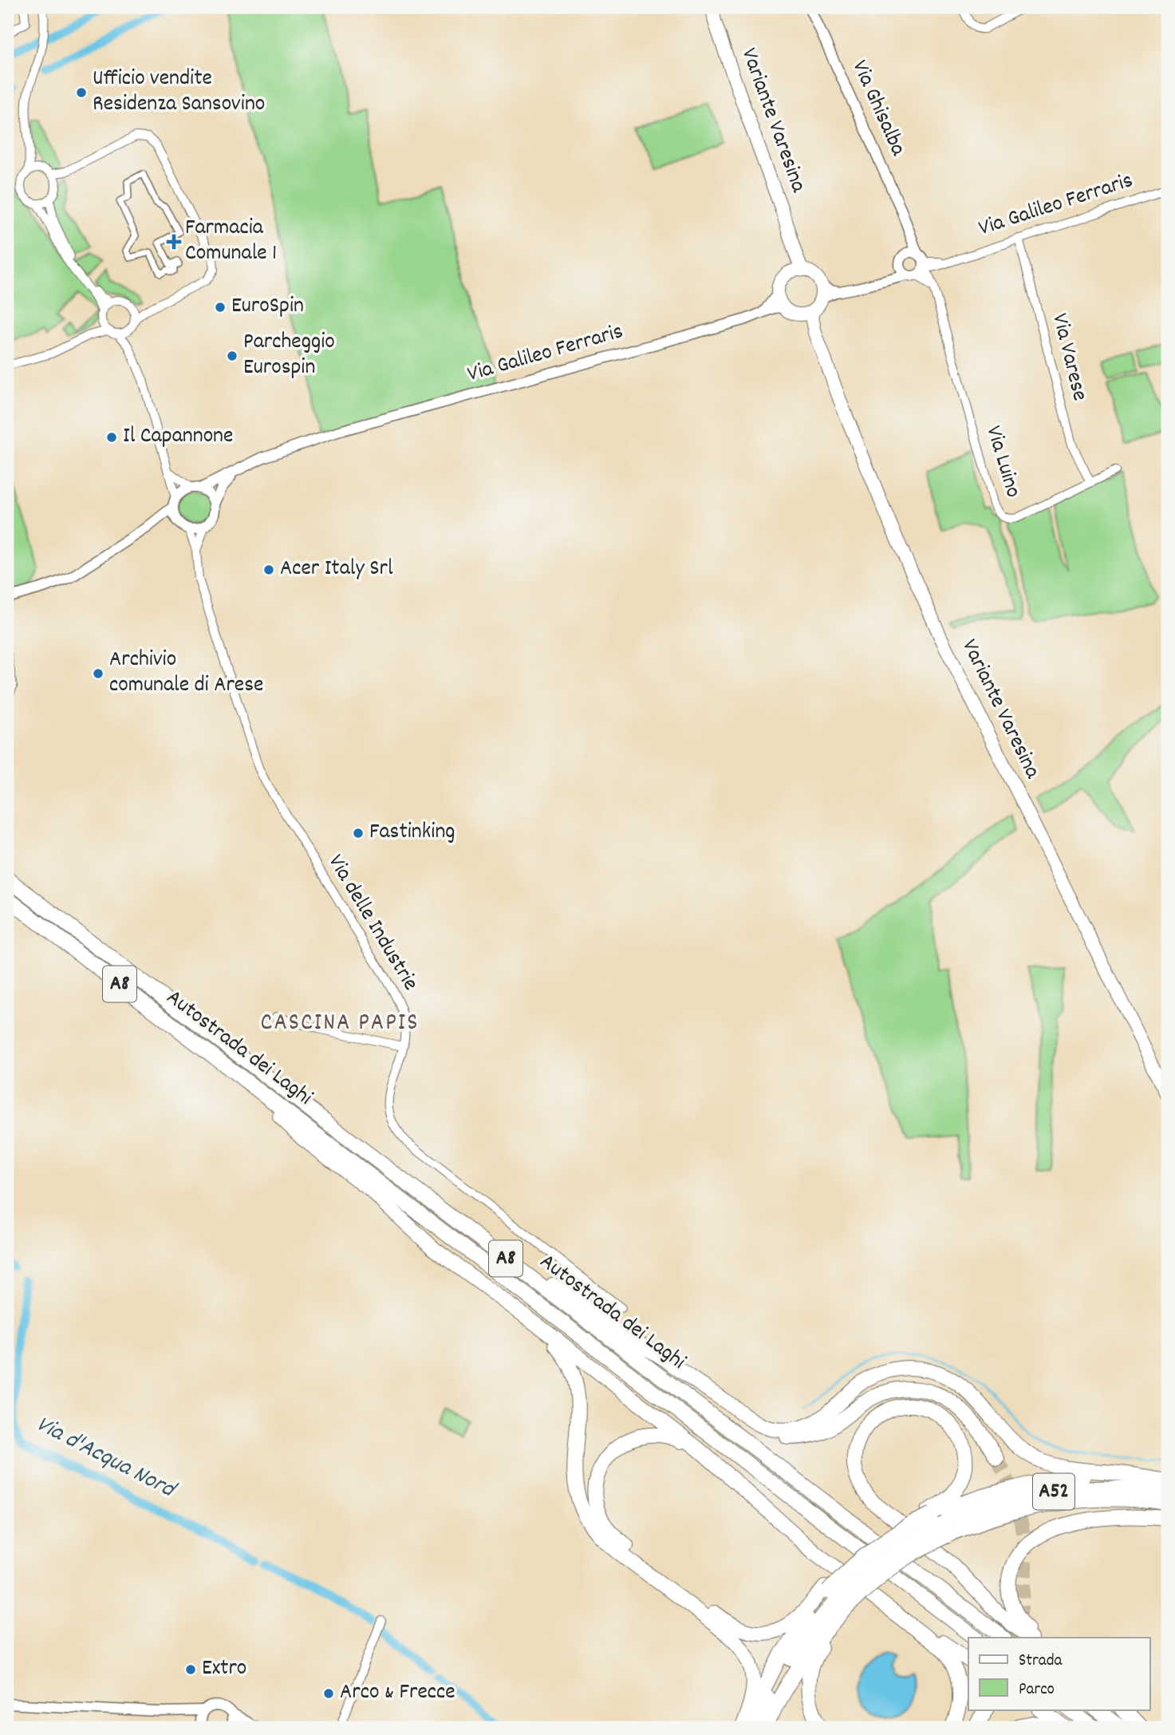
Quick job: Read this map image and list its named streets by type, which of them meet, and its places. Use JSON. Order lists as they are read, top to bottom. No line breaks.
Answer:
{"streets":{"highway":["A8","Autostrada dei Laghi","A52"],"main road":["Variante Varesina"],"street":["Via Ghisalba","Via Galileo Ferraris","Via Varese","Via Luino","Via delle Industrie"]},"crossings":[["Via Ghisalba","Via Galileo Ferraris"],["Via Ghisalba","Via Luino"],["Variante Varesina","Via Galileo Ferraris"],["Via Galileo Ferraris","Via Varese"],["Via Galileo Ferraris","Via Luino"],["Via Galileo Ferraris","Via delle Industrie"],["Via Varese","Via Luino"]],"districts":["CASCINA PAPIS"],"water":["Via d'Acqua Nord"],"places":{"other":["Ufficio vendite Residenza Sansovino","EuroSpin","Parcheggio Eurospin","Il Capannone","Acer Italy Srl","Archivio comunale di Arese","Fastinking","Extro","Arco & Frecce"],"health":["Farmacia Comunale 1"]},"legend":["Strada","Parco"]}
